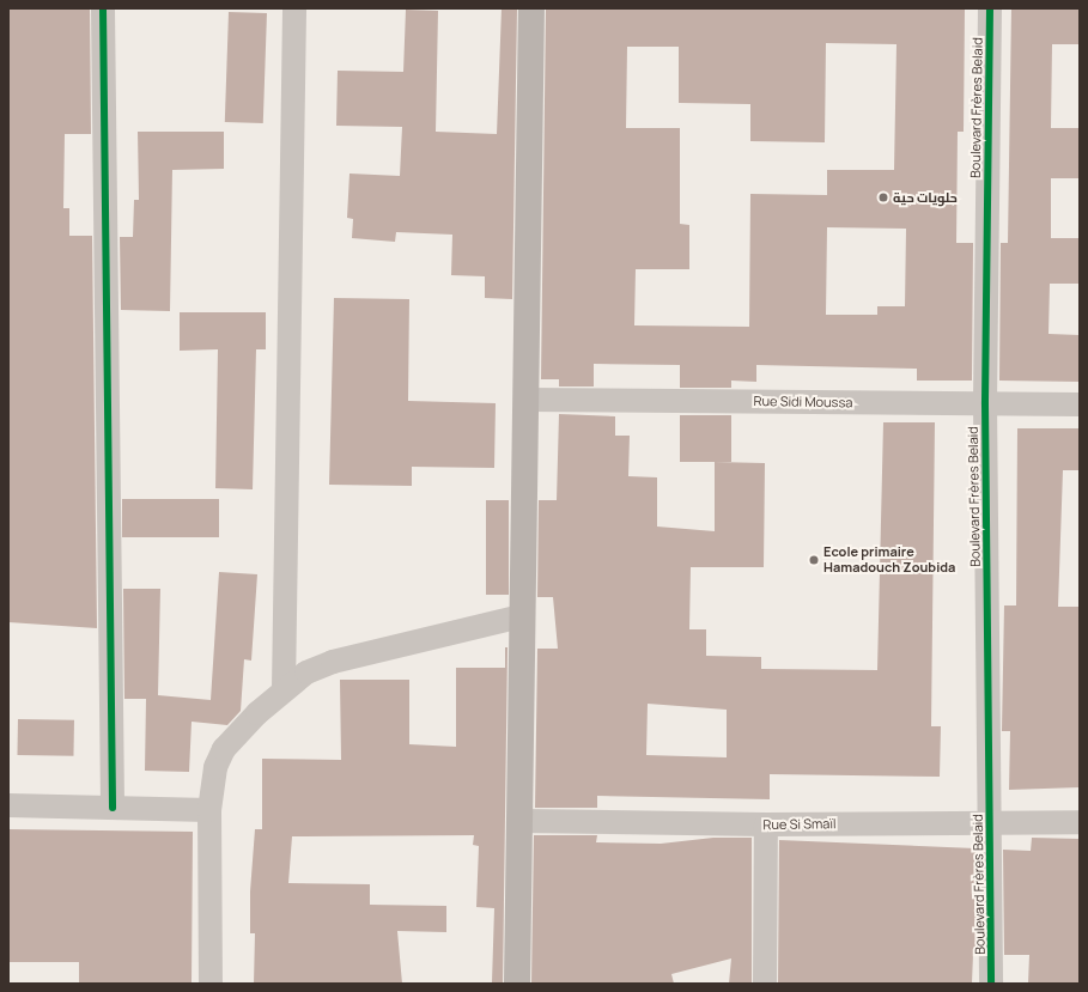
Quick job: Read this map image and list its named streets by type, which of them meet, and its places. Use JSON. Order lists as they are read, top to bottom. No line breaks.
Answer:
{"streets":{"street":["Boulevard Frères Belaid","Rue Sidi Moussa","Rue Si Smaïl"]},"crossings":[["Boulevard Frères Belaid","Rue Sidi Moussa"],["Boulevard Frères Belaid","Rue Si Smaïl"]],"places":["حلويات حية","Ecole primaire Hamadouch Zoubida"]}
